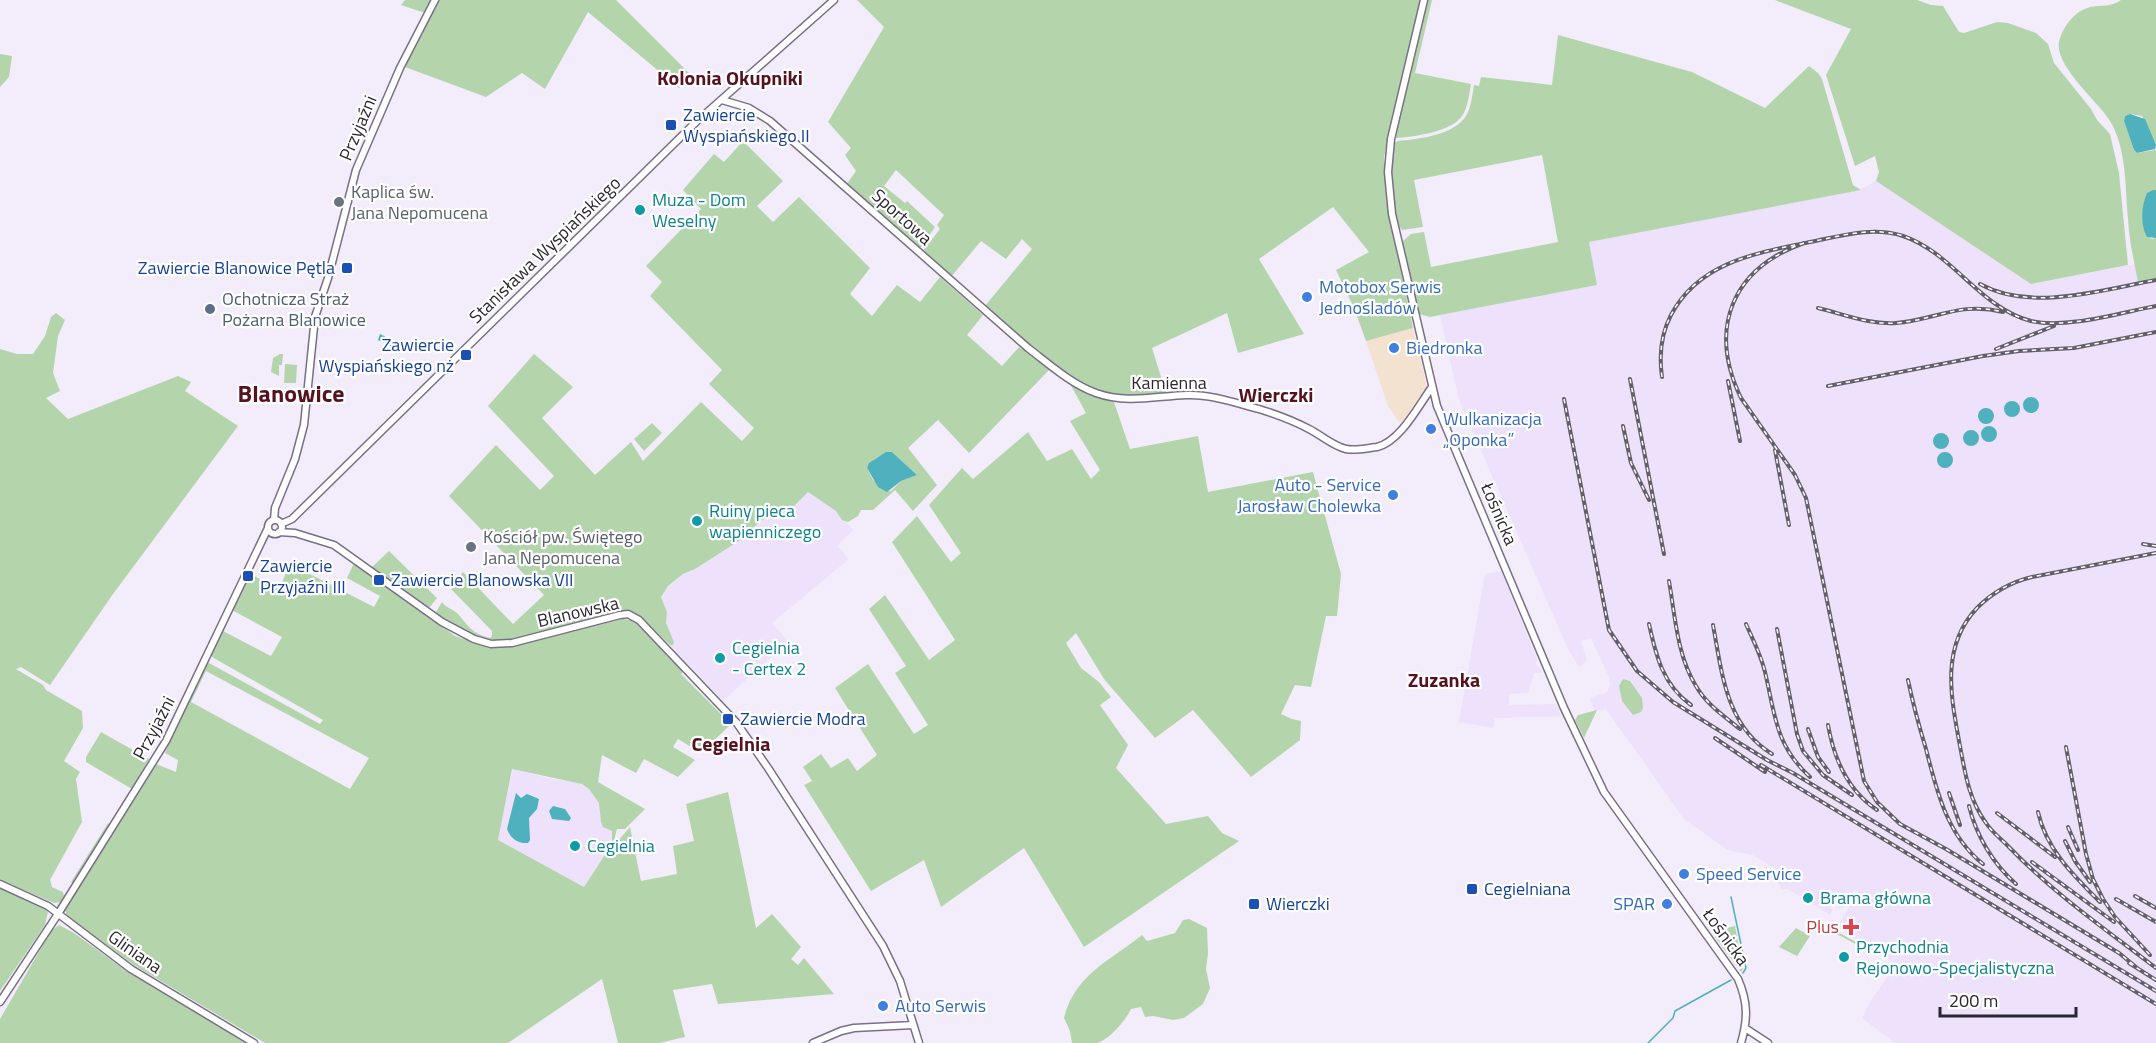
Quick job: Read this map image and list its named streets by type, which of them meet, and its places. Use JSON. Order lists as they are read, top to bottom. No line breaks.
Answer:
{"streets":{"street":["Przyjaźni","Sportowa","Stanisława Wyspiańskiego","Kamienna","Łośnicka","Blanowska","Gliniana"]},"crossings":[["Przyjaźni","Blanowska"],["Przyjaźni","Gliniana"],["Sportowa","Stanisława Wyspiańskiego"],["Sportowa","Kamienna"],["Kamienna","Łośnicka"]],"districts":["Kolonia Okupniki","Blanowice","Wierczki","Zuzanka","Cegielnia"],"places":{"transit":["Zawiercie Wyspiańskiego II","Zawiercie Blanowice Pętla","Zawiercie Wyspiańskiego nż","Zawiercie Przyjaźni III","Zawiercie Blanowska VII","Zawiercie Modra","Cegielniana","Wierczki"],"other":["Kaplica św. Jana Nepomucena","Muza - Dom Weselny","Motobox Serwis Jednośladów","Ochotnicza Straż Pożarna Blanowice","Biedronka","Wulkanizacja „Oponka”","Auto - Service Jarosław Cholewka","Ruiny pieca wapienniczego","Kościół pw. Świętego Jana Nepomucena","Cegielnia - Certex 2","Cegielnia","Speed Service","Brama główna","SPAR","Przychodnia Rejonowo-Specjalistyczna","Auto Serwis"],"health":["Plus"]},"scale_bar":"200 m"}
